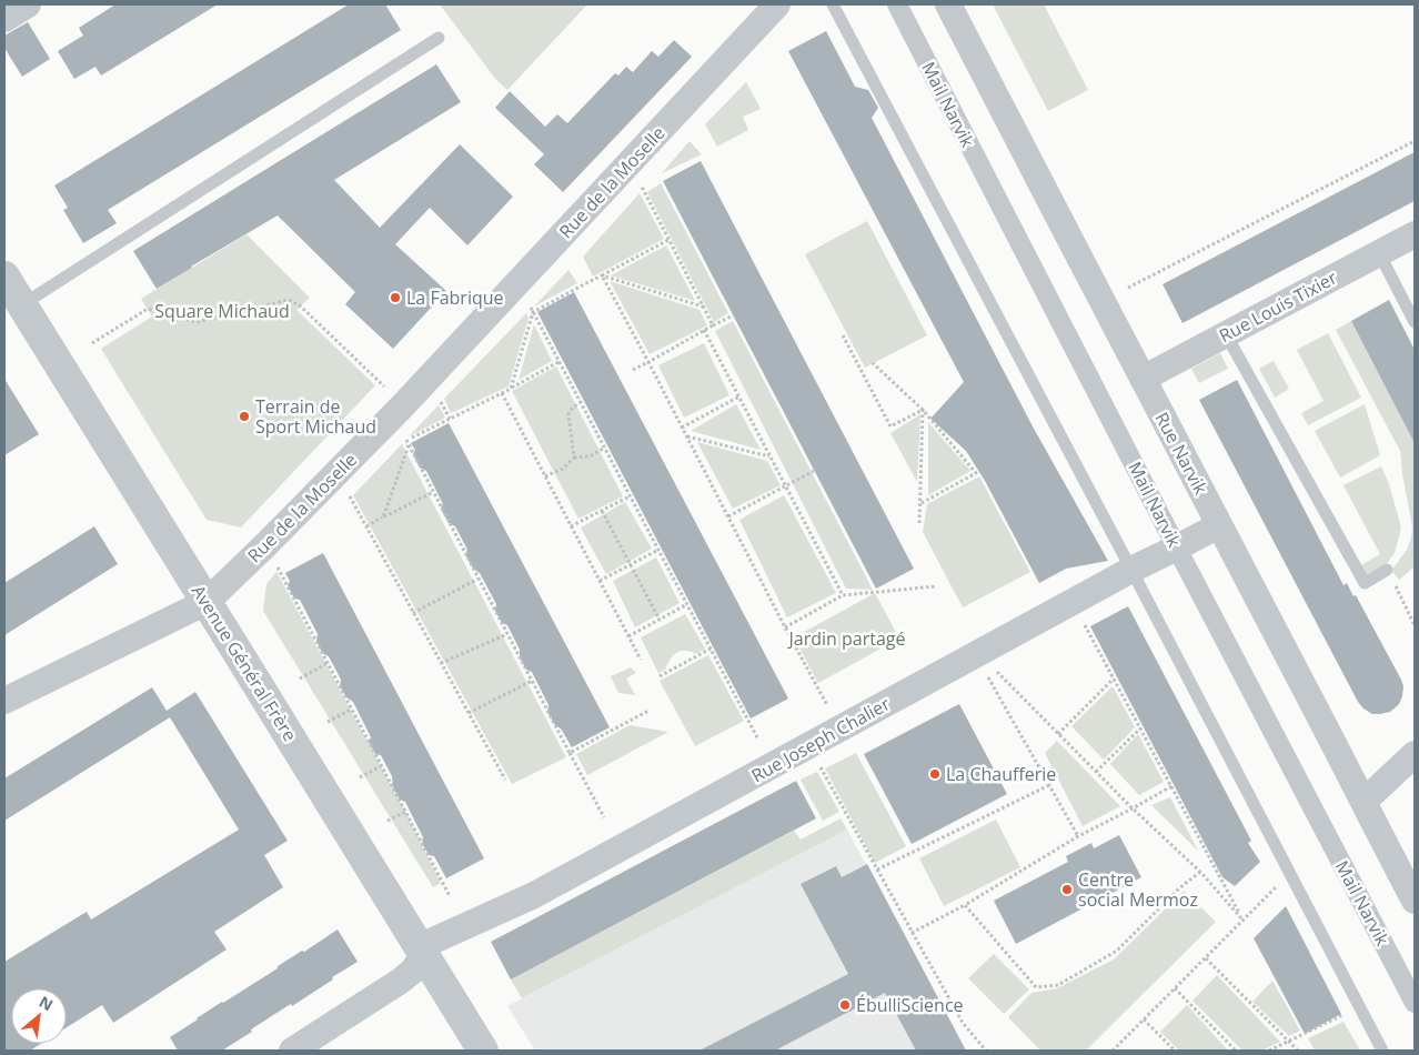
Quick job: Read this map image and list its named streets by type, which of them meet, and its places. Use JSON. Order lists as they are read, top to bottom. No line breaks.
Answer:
{"streets":{"street":["Mail Narvik","Rue de la Moselle","Rue Louis Tixier","Rue Narvik","Avenue Général Frère","Rue Joseph Chalier"]},"crossings":[["Mail Narvik","Rue Joseph Chalier"],["Rue de la Moselle","Avenue Général Frère"],["Rue Louis Tixier","Rue Narvik"],["Rue Narvik","Rue Joseph Chalier"],["Avenue Général Frère","Rue Joseph Chalier"]],"parks":["Square Michaud","Jardin partagé"],"places":["La Fabrique","Terrain de Sport Michaud","La Chaufferie","Centre social Mermoz","ÉbulliScience"],"north":"top right"}
